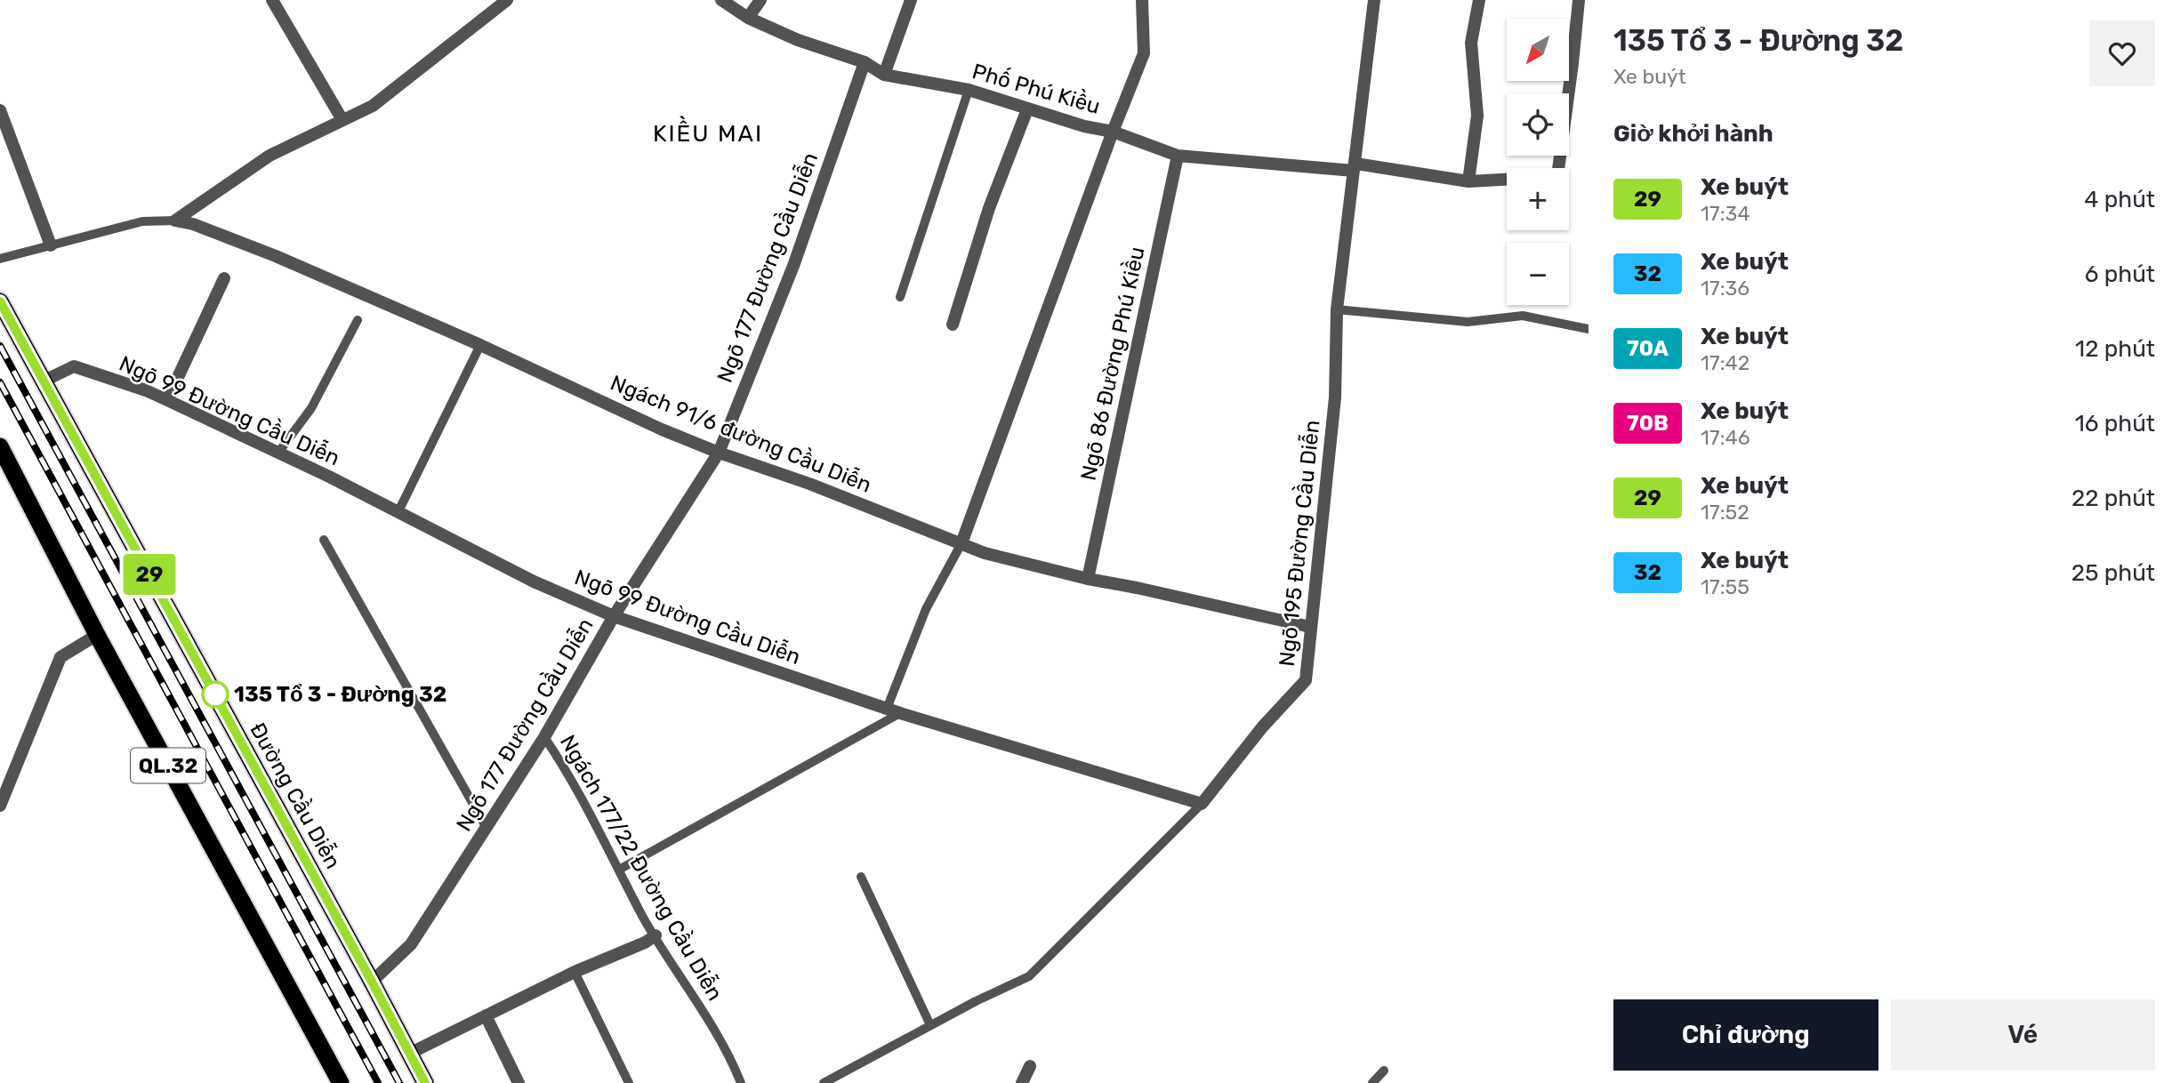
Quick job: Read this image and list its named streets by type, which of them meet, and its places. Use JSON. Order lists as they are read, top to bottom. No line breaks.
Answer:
{"streets":{"highway":["QL.32","Đường Cầu Diễn"],"street":["Phố Phú Kiều","Ngõ 177 Đường Cầu Diễn","Ngõ 86 Đường Phú Kiều","Ngõ 99 Đường Cầu Diễn","Ngách 91/6 đường Cầu Diễn","Ngõ 195 Đường Cầu Diễn"],"lane":["Ngách 177/22 Đường Cầu Diễn"]},"crossings":[["Phố Phú Kiều","Ngõ 177 Đường Cầu Diễn"],["Phố Phú Kiều","Ngõ 86 Đường Phú Kiều"],["Phố Phú Kiều","Ngõ 195 Đường Cầu Diễn"],["Ngõ 177 Đường Cầu Diễn","Ngõ 99 Đường Cầu Diễn"],["Ngõ 177 Đường Cầu Diễn","Ngách 91/6 đường Cầu Diễn"],["Ngõ 177 Đường Cầu Diễn","Đường Cầu Diễn"],["Ngõ 177 Đường Cầu Diễn","Ngách 177/22 Đường Cầu Diễn"],["Ngõ 86 Đường Phú Kiều","Ngách 91/6 đường Cầu Diễn"],["Ngõ 99 Đường Cầu Diễn","Ngõ 195 Đường Cầu Diễn"],["Ngõ 99 Đường Cầu Diễn","Đường Cầu Diễn"],["Ngách 91/6 đường Cầu Diễn","Ngõ 195 Đường Cầu Diễn"]],"districts":["KIỀU MAI"],"places":["135 Tổ 3 - Đường 32"],"lines":["bus line 29"],"north":"bottom left","page":{"on_map":"29","heading":[["135 Tổ 3 - Đường 32","Xe buýt"],"Giờ khởi hành"],"map_buttons":["+","−"],"list":[{"mark":"29","name":"Xe buýt","note":"17:34","value":"4 phút"},{"mark":"32","name":"Xe buýt","note":"17:36","value":"6 phút"},{"mark":"70A","name":"Xe buýt","note":"17:42","value":"12 phút"},{"mark":"70B","name":"Xe buýt","note":"17:46","value":"16 phút"},{"mark":"29","name":"Xe buýt","note":"17:52","value":"22 phút"},{"mark":"32","name":"Xe buýt","note":"17:55","value":"25 phút"}],"buttons":["Chỉ đường","Vé"]}}
